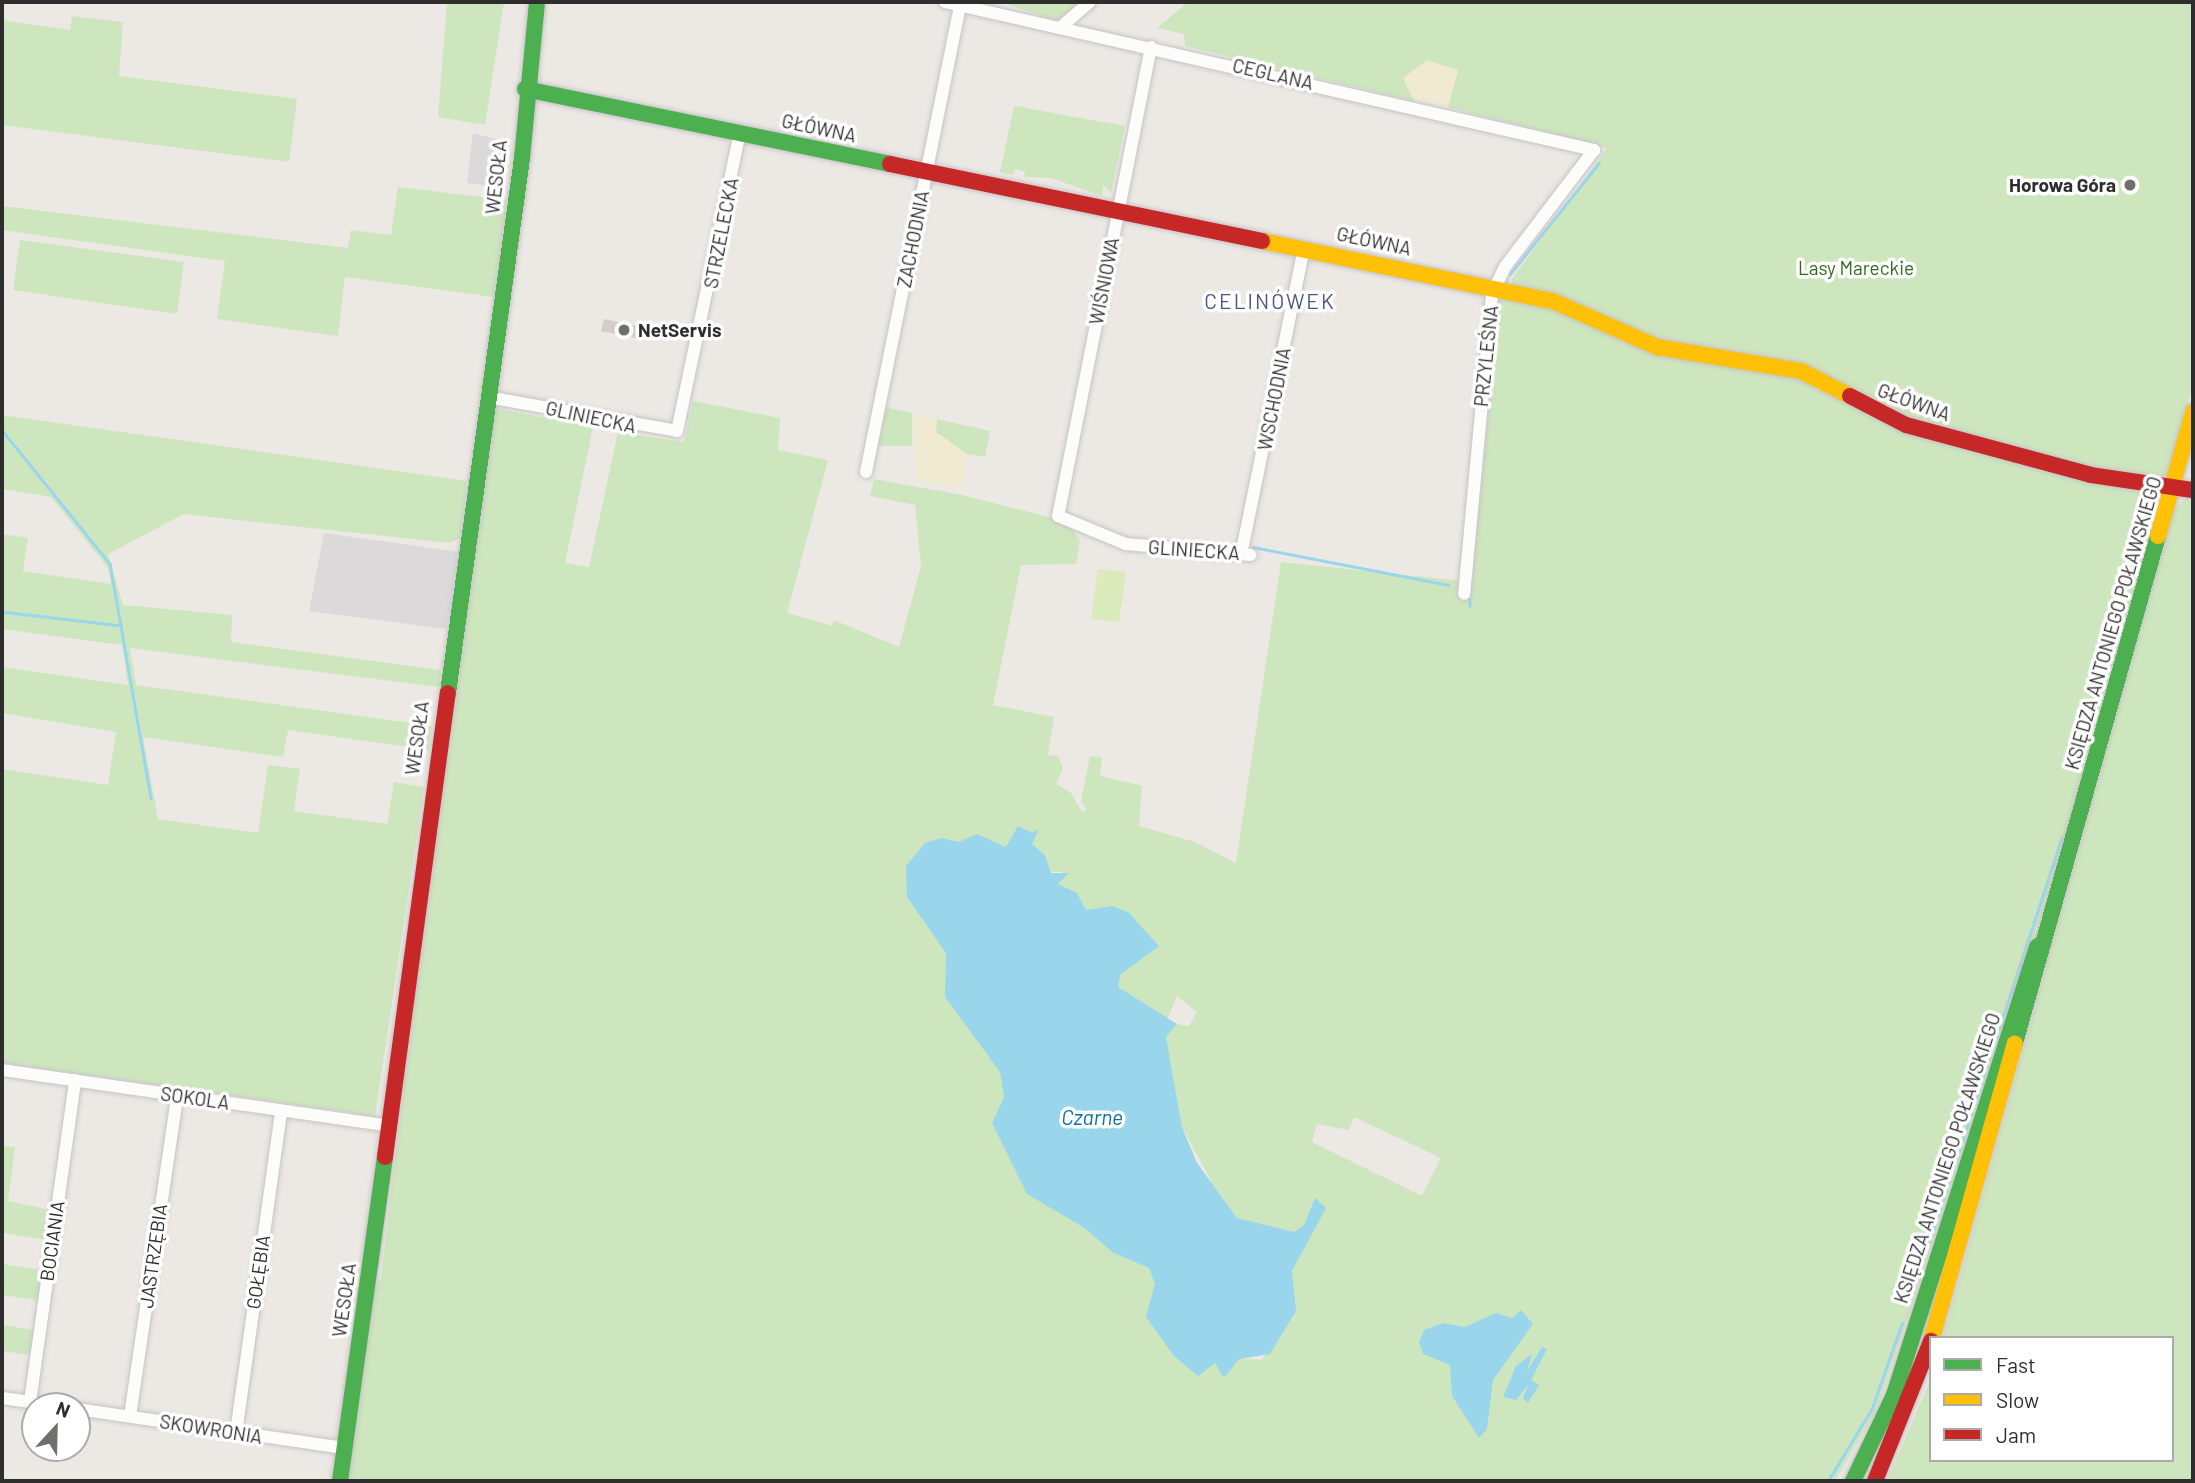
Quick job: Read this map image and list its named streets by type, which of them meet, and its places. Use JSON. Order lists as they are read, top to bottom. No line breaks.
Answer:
{"streets":{"street":["CEGLANA","GŁÓWNA","WESOŁA","STRZELECKA","ZACHODNIA","WIŚNIOWA","PRZYLEŚNA","WSCHODNIA","GLINIECKA","KSIĘDZA ANTONIEGO POŁAWSKIEGO","SOKOLA","BOCIANIA","JASTRZĘBIA","GOŁĘBIA","SKOWRONIA"]},"crossings":[["CEGLANA","ZACHODNIA"],["CEGLANA","WIŚNIOWA"],["CEGLANA","PRZYLEŚNA"],["GŁÓWNA","WESOŁA"],["GŁÓWNA","STRZELECKA"],["GŁÓWNA","ZACHODNIA"],["GŁÓWNA","WIŚNIOWA"],["GŁÓWNA","PRZYLEŚNA"],["GŁÓWNA","WSCHODNIA"],["GŁÓWNA","KSIĘDZA ANTONIEGO POŁAWSKIEGO"],["WESOŁA","GLINIECKA"],["WESOŁA","SOKOLA"],["WESOŁA","SKOWRONIA"],["STRZELECKA","GLINIECKA"],["WIŚNIOWA","GLINIECKA"],["WSCHODNIA","GLINIECKA"],["SOKOLA","BOCIANIA"],["SOKOLA","JASTRZĘBIA"],["SOKOLA","GOŁĘBIA"],["JASTRZĘBIA","SKOWRONIA"],["GOŁĘBIA","SKOWRONIA"]],"districts":["CELINÓWEK"],"water":["Czarne"],"parks":["Lasy Mareckie"],"places":["Horowa Góra","NetServis"],"legend":["Fast","Slow","Jam"],"north":"top"}
